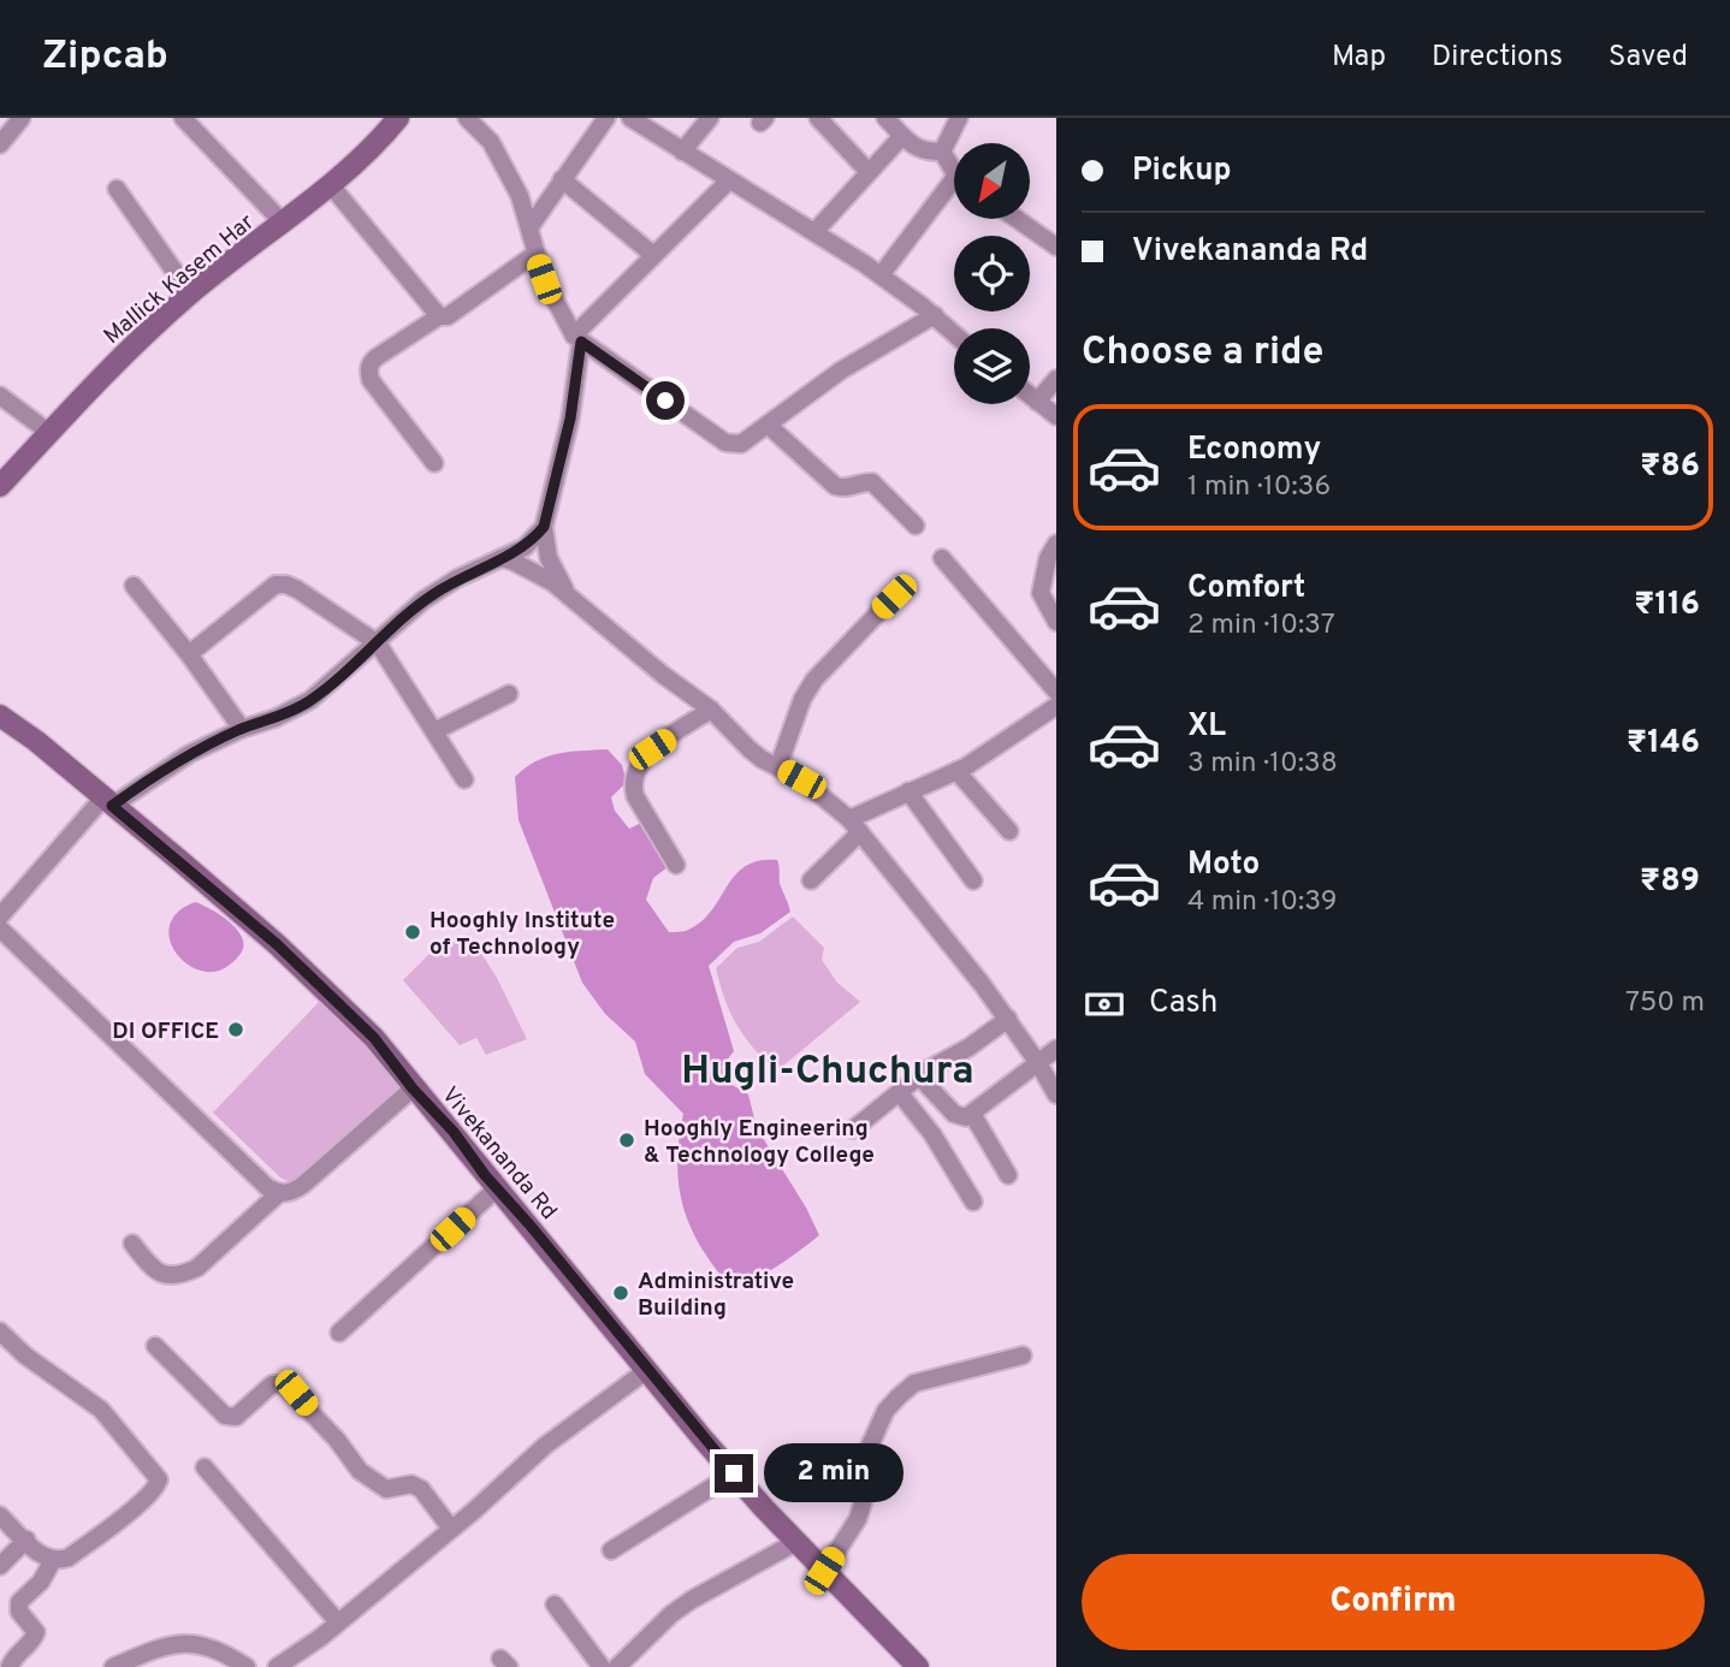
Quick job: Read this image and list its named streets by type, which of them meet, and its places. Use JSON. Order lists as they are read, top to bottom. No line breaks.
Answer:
{"streets":{"street":["Mallick Kasem Har","Vivekananda Rd"]},"districts":["Hugli-Chuchura"],"places":["Hooghly Institute of Technology","DI OFFICE","Hooghly Engineering & Technology College","Administrative Building"],"north":"bottom left","page":{"header":"Zipcab","nav":["Map","Directions","Saved"],"banner":["Pickup","Vivekananda Rd"],"heading":"Choose a ride","list":[{"name":"Economy","note":"1 min · 10:36","value":"₹86"},{"name":"Comfort","note":"2 min · 10:37","value":"₹116"},{"name":"XL","note":"3 min · 10:38","value":"₹146"},{"name":"Moto","note":"4 min · 10:39","value":"₹89"}],"pay":["Cash","750 m"],"bubble":"2 min","buttons":"Confirm"}}
